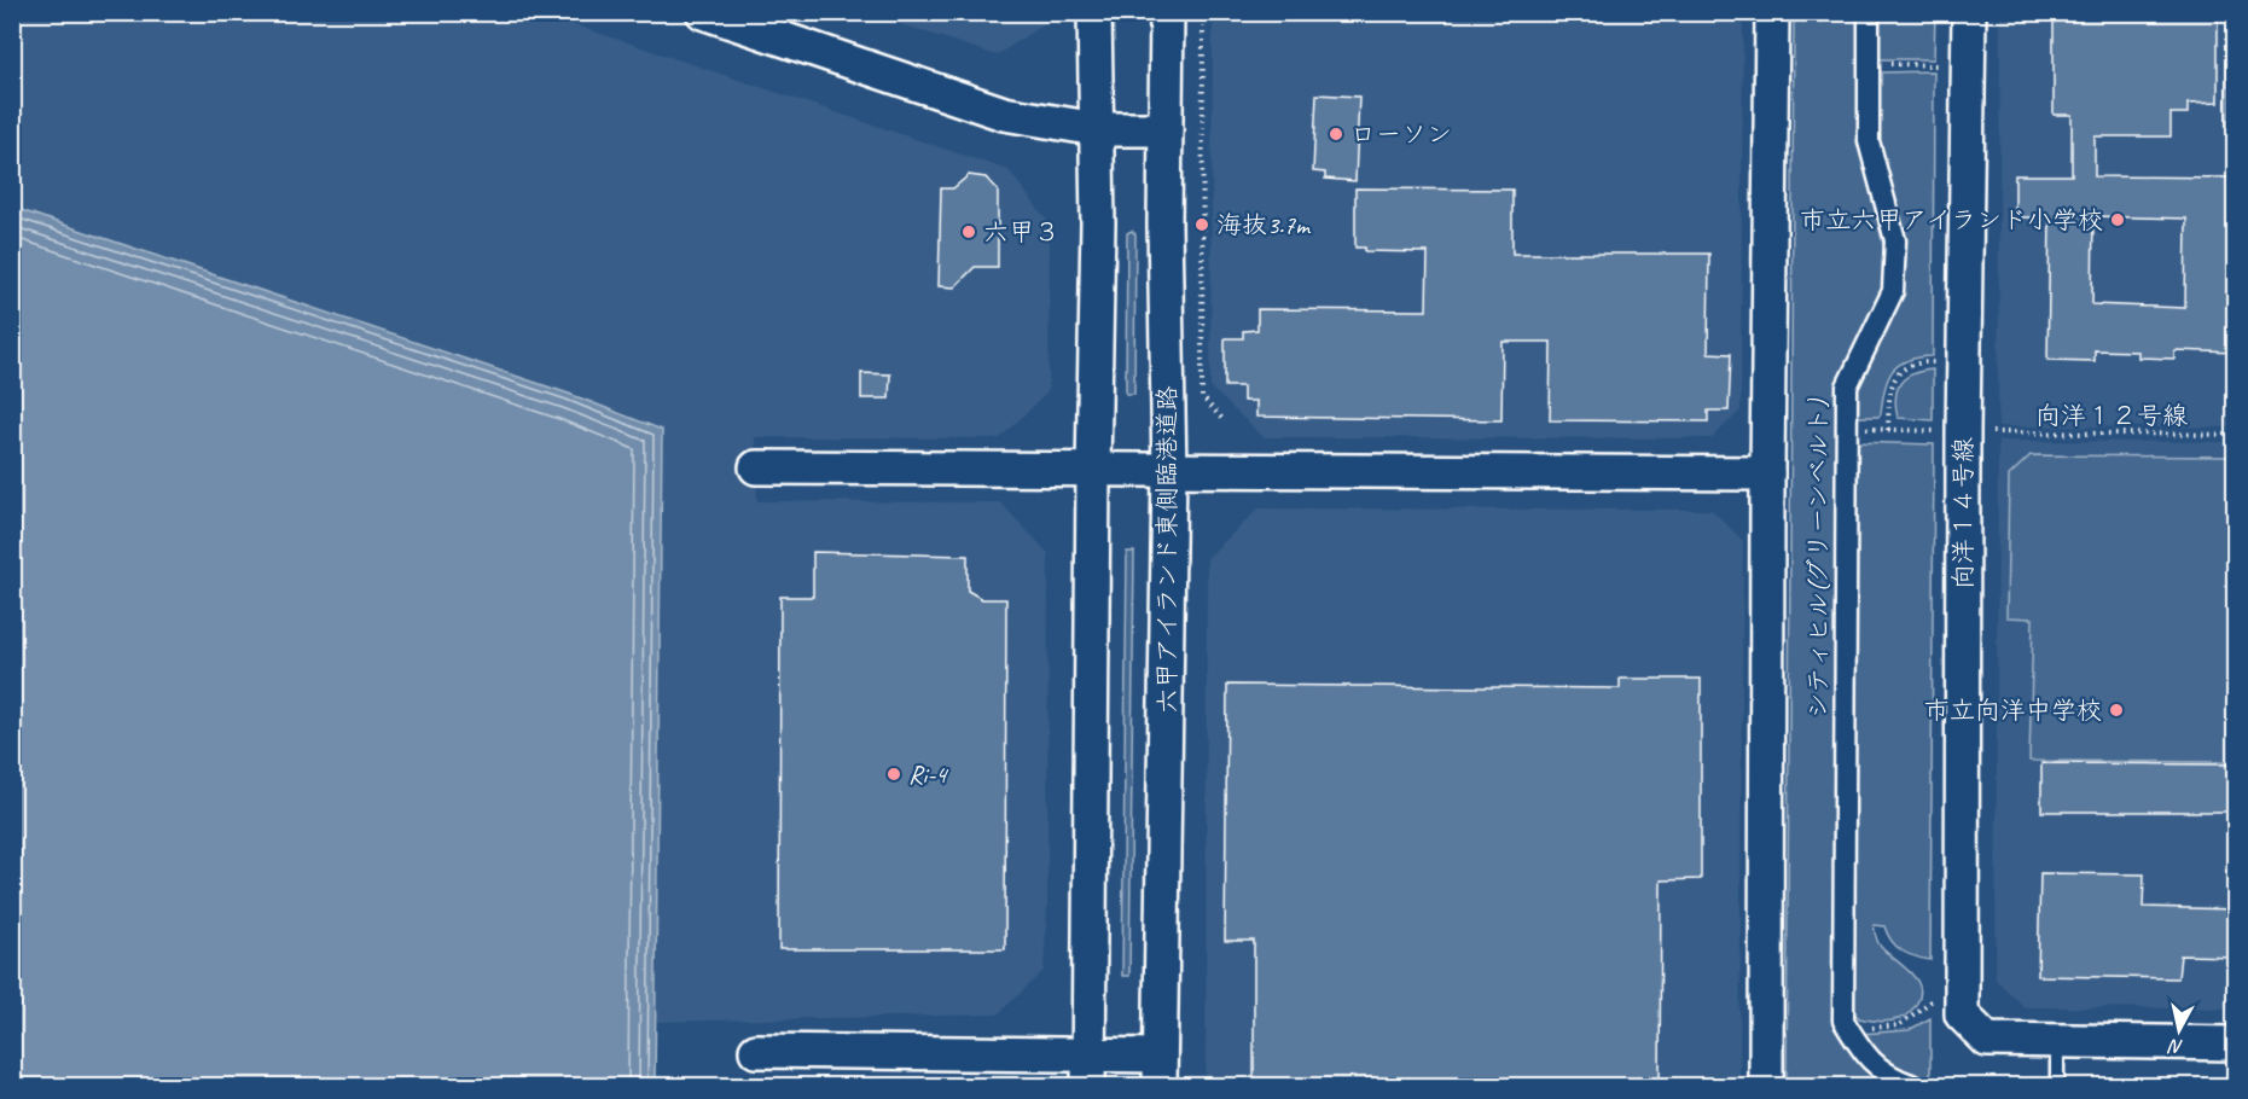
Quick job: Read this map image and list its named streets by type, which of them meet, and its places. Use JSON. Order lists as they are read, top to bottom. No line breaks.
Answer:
{"streets":{"street":["向洋１４号線","六甲アイランド東側臨港道路","シティヒル(グリーンベルト)"],"path":["向洋１２号線"]},"places":["ローソン","市立六甲アイランド小学校","海抜3.7m","六甲３","市立向洋中学校","Ri-4"],"north":"bottom"}
